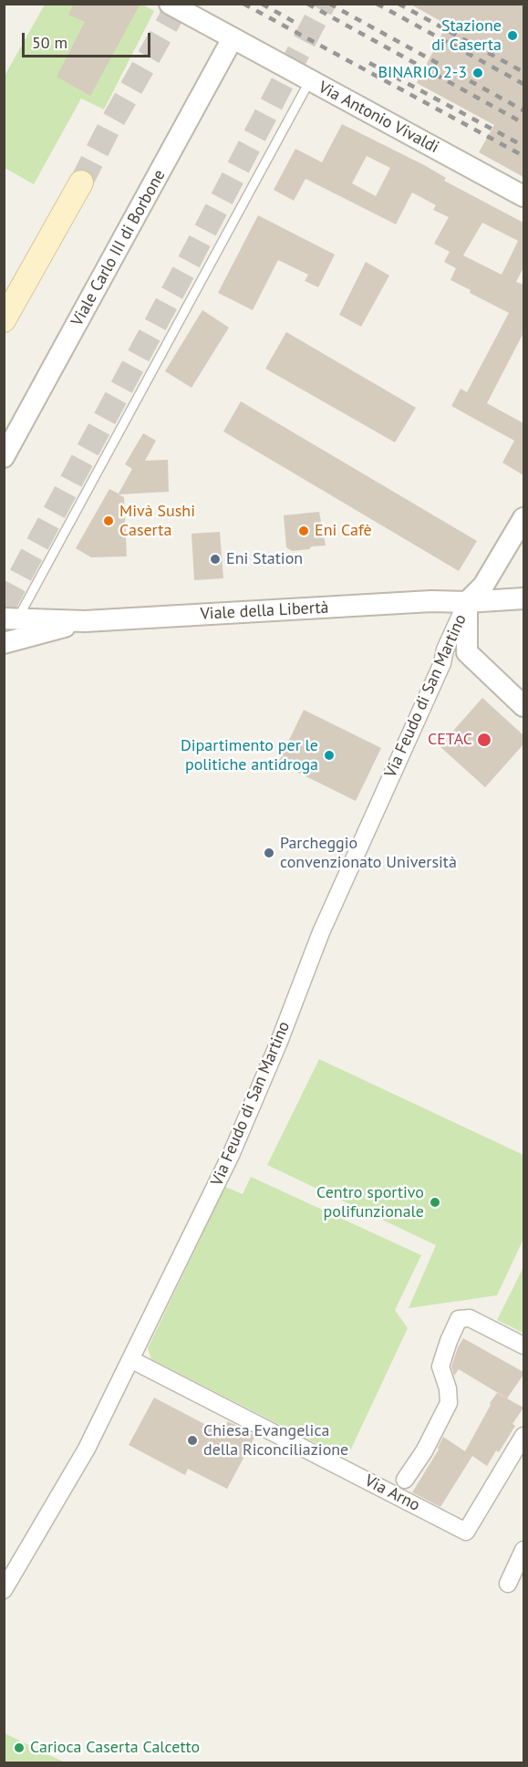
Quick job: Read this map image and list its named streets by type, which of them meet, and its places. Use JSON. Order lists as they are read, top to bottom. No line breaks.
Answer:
{"streets":{"street":["Via Antonio Vivaldi","Viale Carlo III di Borbone","Viale della Libertà","Via Feudo di San Martino","Via Arno"]},"crossings":[["Via Antonio Vivaldi","Viale Carlo III di Borbone"],["Viale della Libertà","Via Feudo di San Martino"],["Via Feudo di San Martino","Via Arno"]],"places":["Stazione di Caserta","BINARIO 2-3","Mivà Sushi Caserta","Eni Cafè","Eni Station","CETAC","Dipartimento per le politiche antidroga","Parcheggio convenzionato Università","Centro sportivo polifunzionale","Chiesa Evangelica della Riconciliazione","Carioca Caserta Calcetto"],"scale_bar":"50 m"}
